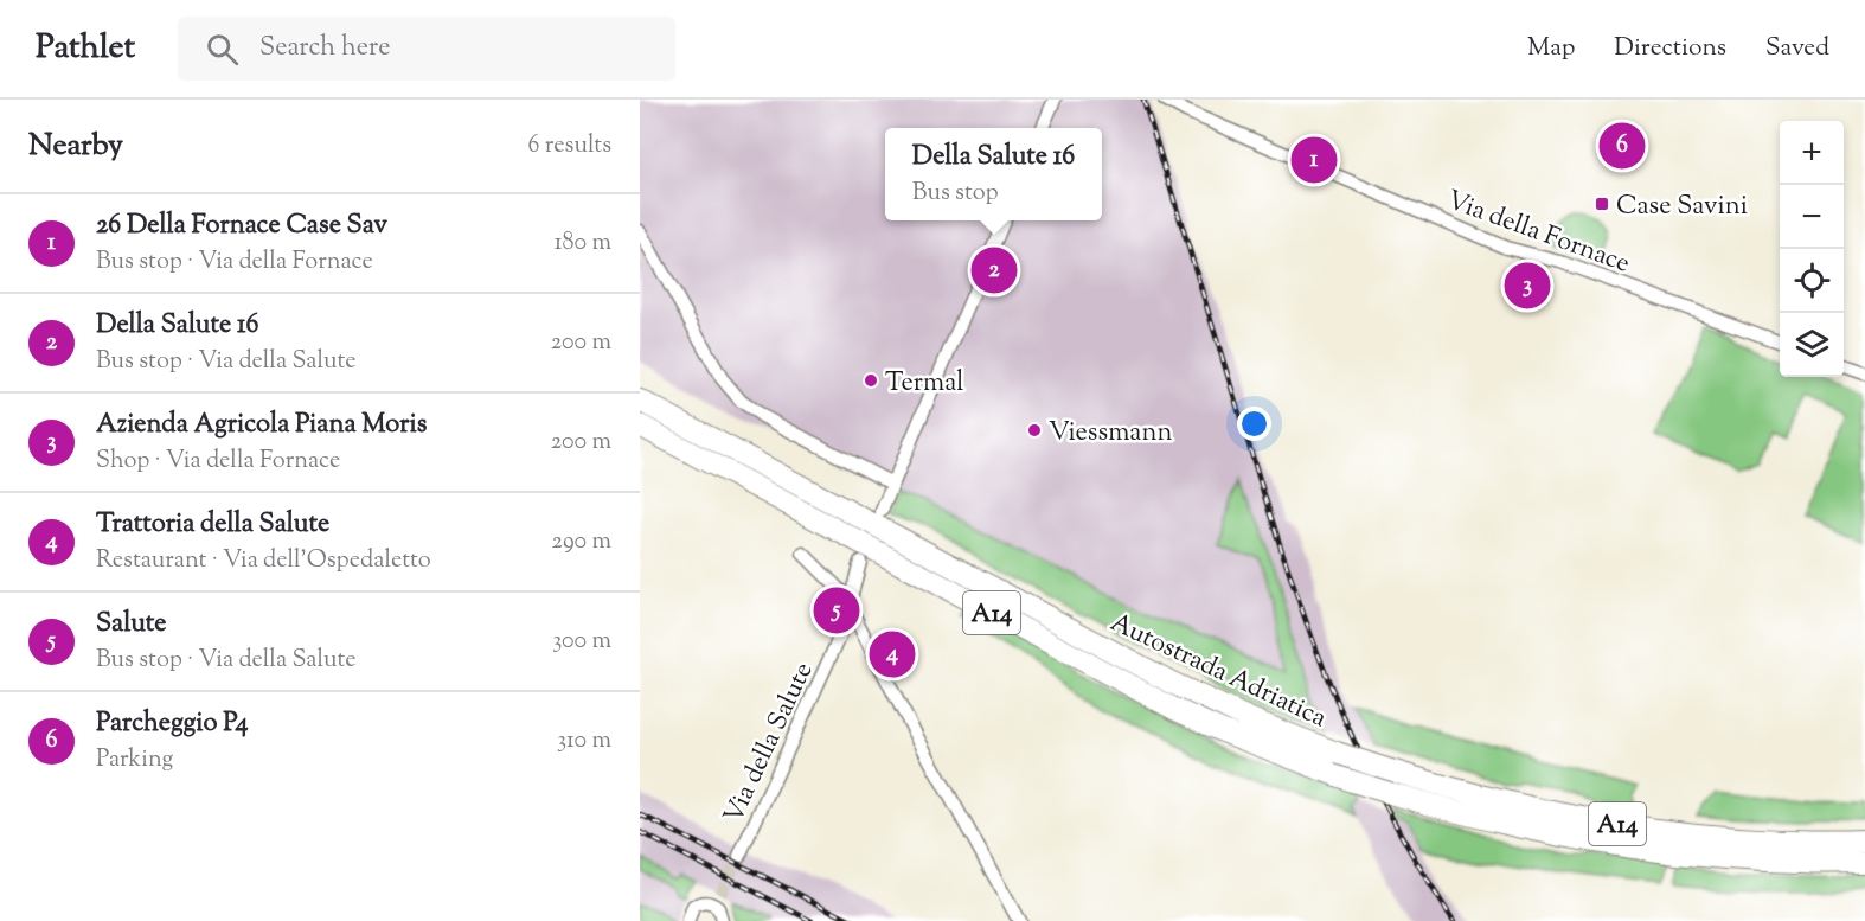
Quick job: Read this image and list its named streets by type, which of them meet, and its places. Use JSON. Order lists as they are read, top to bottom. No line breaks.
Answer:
{"streets":{"highway":["A14","Autostrada Adriatica"],"street":["Via della Fornace","Via della Salute"]},"places":{"transit":["Case Savini"],"other":["Termal","Viessmann"]},"page":{"header":"Pathlet","search":"Search here","nav":["Map","Directions","Saved"],"heading":["Nearby","6 results"],"pins":["6","1","2","3","5","4"],"map_buttons":["+","−"],"popup":["Della Salute 16","Bus stop"],"list":[{"mark":"1","name":"26 Della Fornace Case Sav","note":"Bus stop · Via della Fornace","value":"180 m"},{"mark":"2","name":"Della Salute 16","note":"Bus stop · Via della Salute","value":"200 m"},{"mark":"3","name":"Azienda Agricola Piana Moris","note":"Shop · Via della Fornace","value":"200 m"},{"mark":"4","name":"Trattoria della Salute","note":"Restaurant · Via dell'Ospedaletto","value":"290 m"},{"mark":"5","name":"Salute","note":"Bus stop · Via della Salute","value":"300 m"},{"mark":"6","name":"Parcheggio P4","note":"Parking","value":"310 m"}]}}
